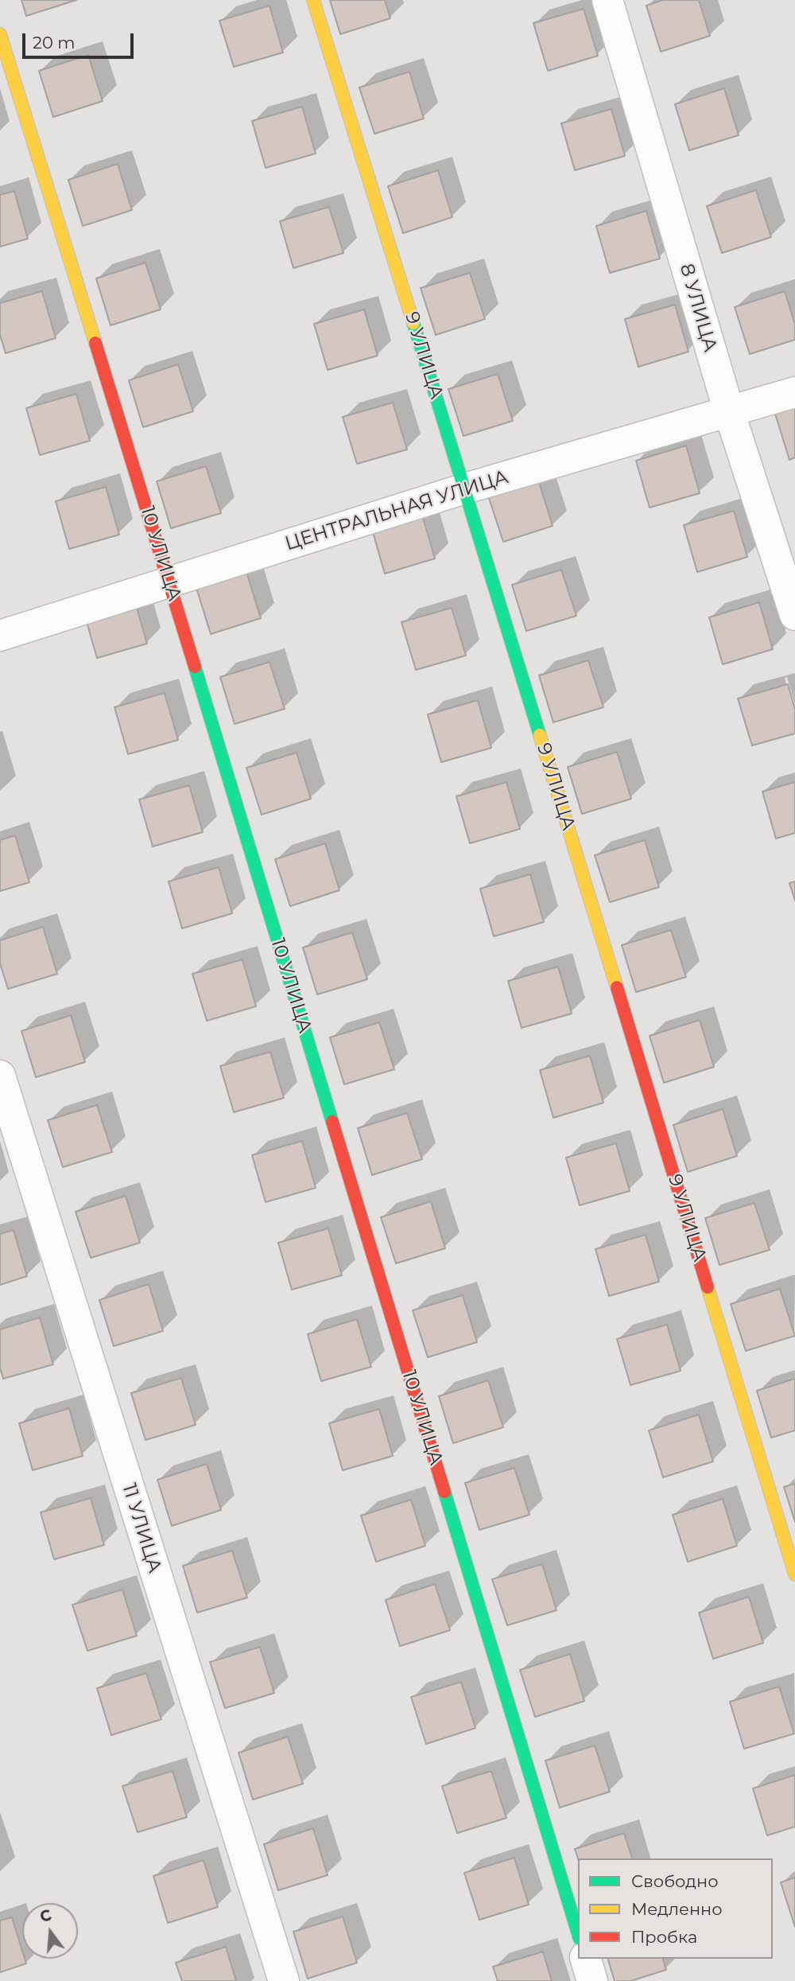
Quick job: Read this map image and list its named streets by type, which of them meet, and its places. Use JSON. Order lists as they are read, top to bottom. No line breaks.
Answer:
{"streets":{"street":["8 УЛИЦА","9 УЛИЦА","ЦЕНТРАЛЬНАЯ УЛИЦА","10 УЛИЦА","11 УЛИЦА"]},"crossings":[["8 УЛИЦА","ЦЕНТРАЛЬНАЯ УЛИЦА"],["9 УЛИЦА","ЦЕНТРАЛЬНАЯ УЛИЦА"],["ЦЕНТРАЛЬНАЯ УЛИЦА","10 УЛИЦА"]],"legend":["Свободно","Медленно","Пробка"],"scale_bar":"20 m","north":"top"}
